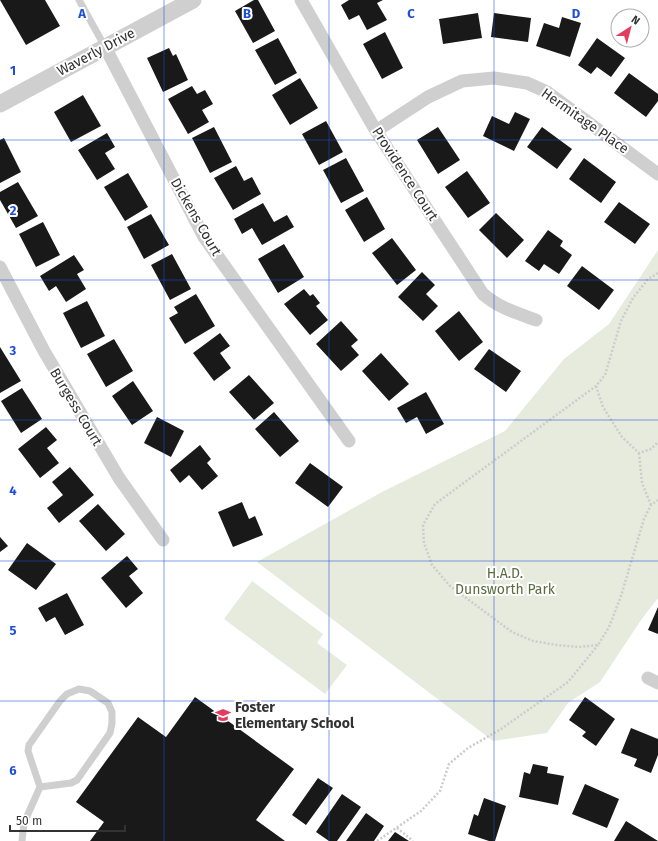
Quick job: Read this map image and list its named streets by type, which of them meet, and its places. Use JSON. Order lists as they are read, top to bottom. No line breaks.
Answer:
{"streets":{"street":["Waverly Drive","Hermitage Place","Providence Court","Dickens Court","Burgess Court"]},"crossings":[["Waverly Drive","Dickens Court"],["Hermitage Place","Providence Court"]],"parks":["H.A.D. Dunsworth Park"],"places":{"school or university":["Foster Elementary School"]},"scale_bar":"50 m","north":"top right","grid":{"columns":["A","B","C","D"],"rows":["1","2","3","4","5","6"]}}
